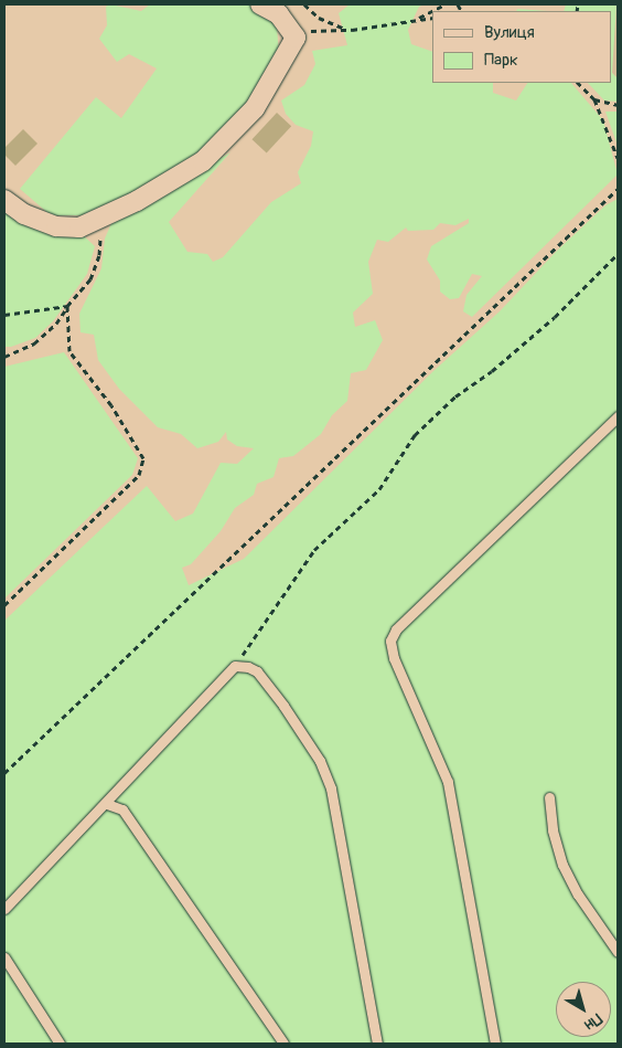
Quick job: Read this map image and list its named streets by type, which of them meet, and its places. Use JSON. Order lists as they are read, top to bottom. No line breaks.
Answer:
{"legend":["Вулиця","Парк"],"north":"bottom right"}
